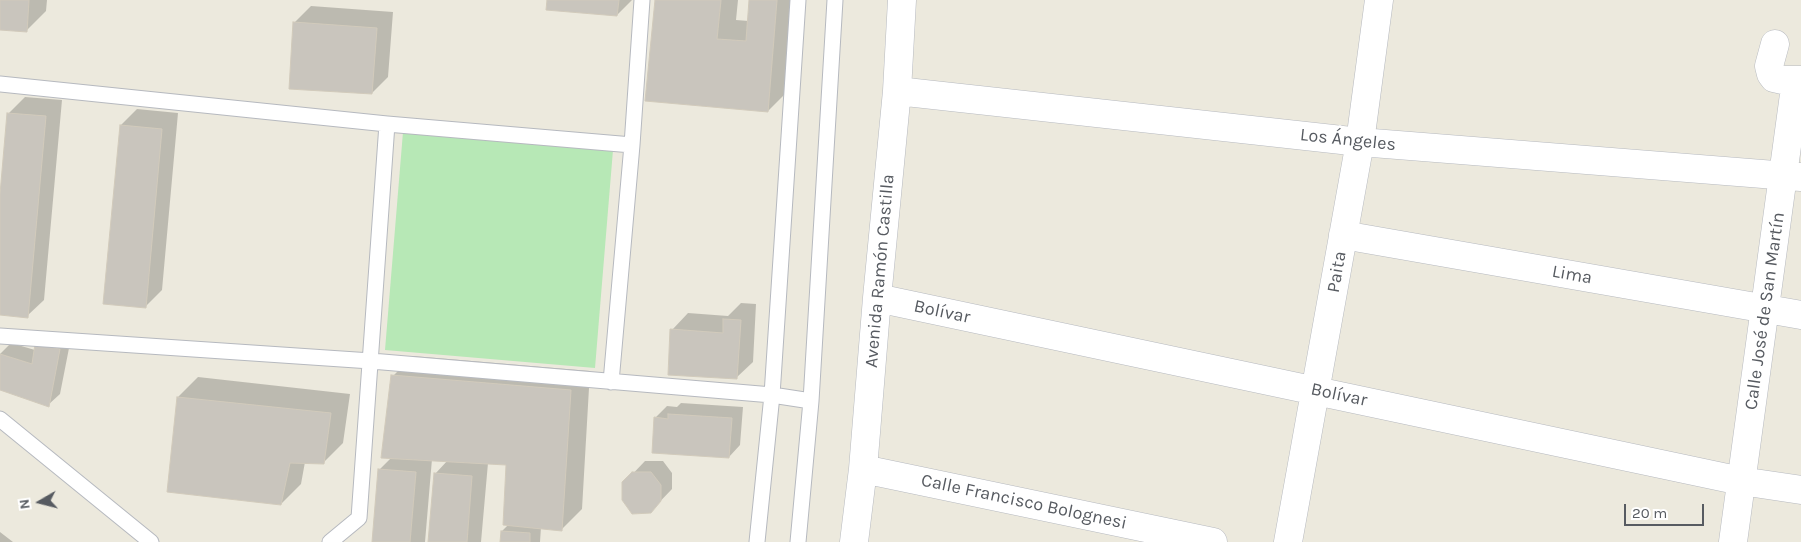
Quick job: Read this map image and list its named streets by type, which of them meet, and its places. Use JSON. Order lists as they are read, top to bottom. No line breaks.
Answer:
{"streets":{"street":["Los Ángeles","Avenida Ramón Castilla","Paita","Lima","Calle José de San Martín","Bolívar","Calle Francisco Bolognesi"]},"crossings":[["Los Ángeles","Avenida Ramón Castilla"],["Los Ángeles","Paita"],["Los Ángeles","Calle José de San Martín"],["Avenida Ramón Castilla","Bolívar"],["Avenida Ramón Castilla","Calle Francisco Bolognesi"],["Paita","Lima"],["Paita","Bolívar"],["Lima","Calle José de San Martín"],["Calle José de San Martín","Bolívar"]],"scale_bar":"20 m","north":"left"}
